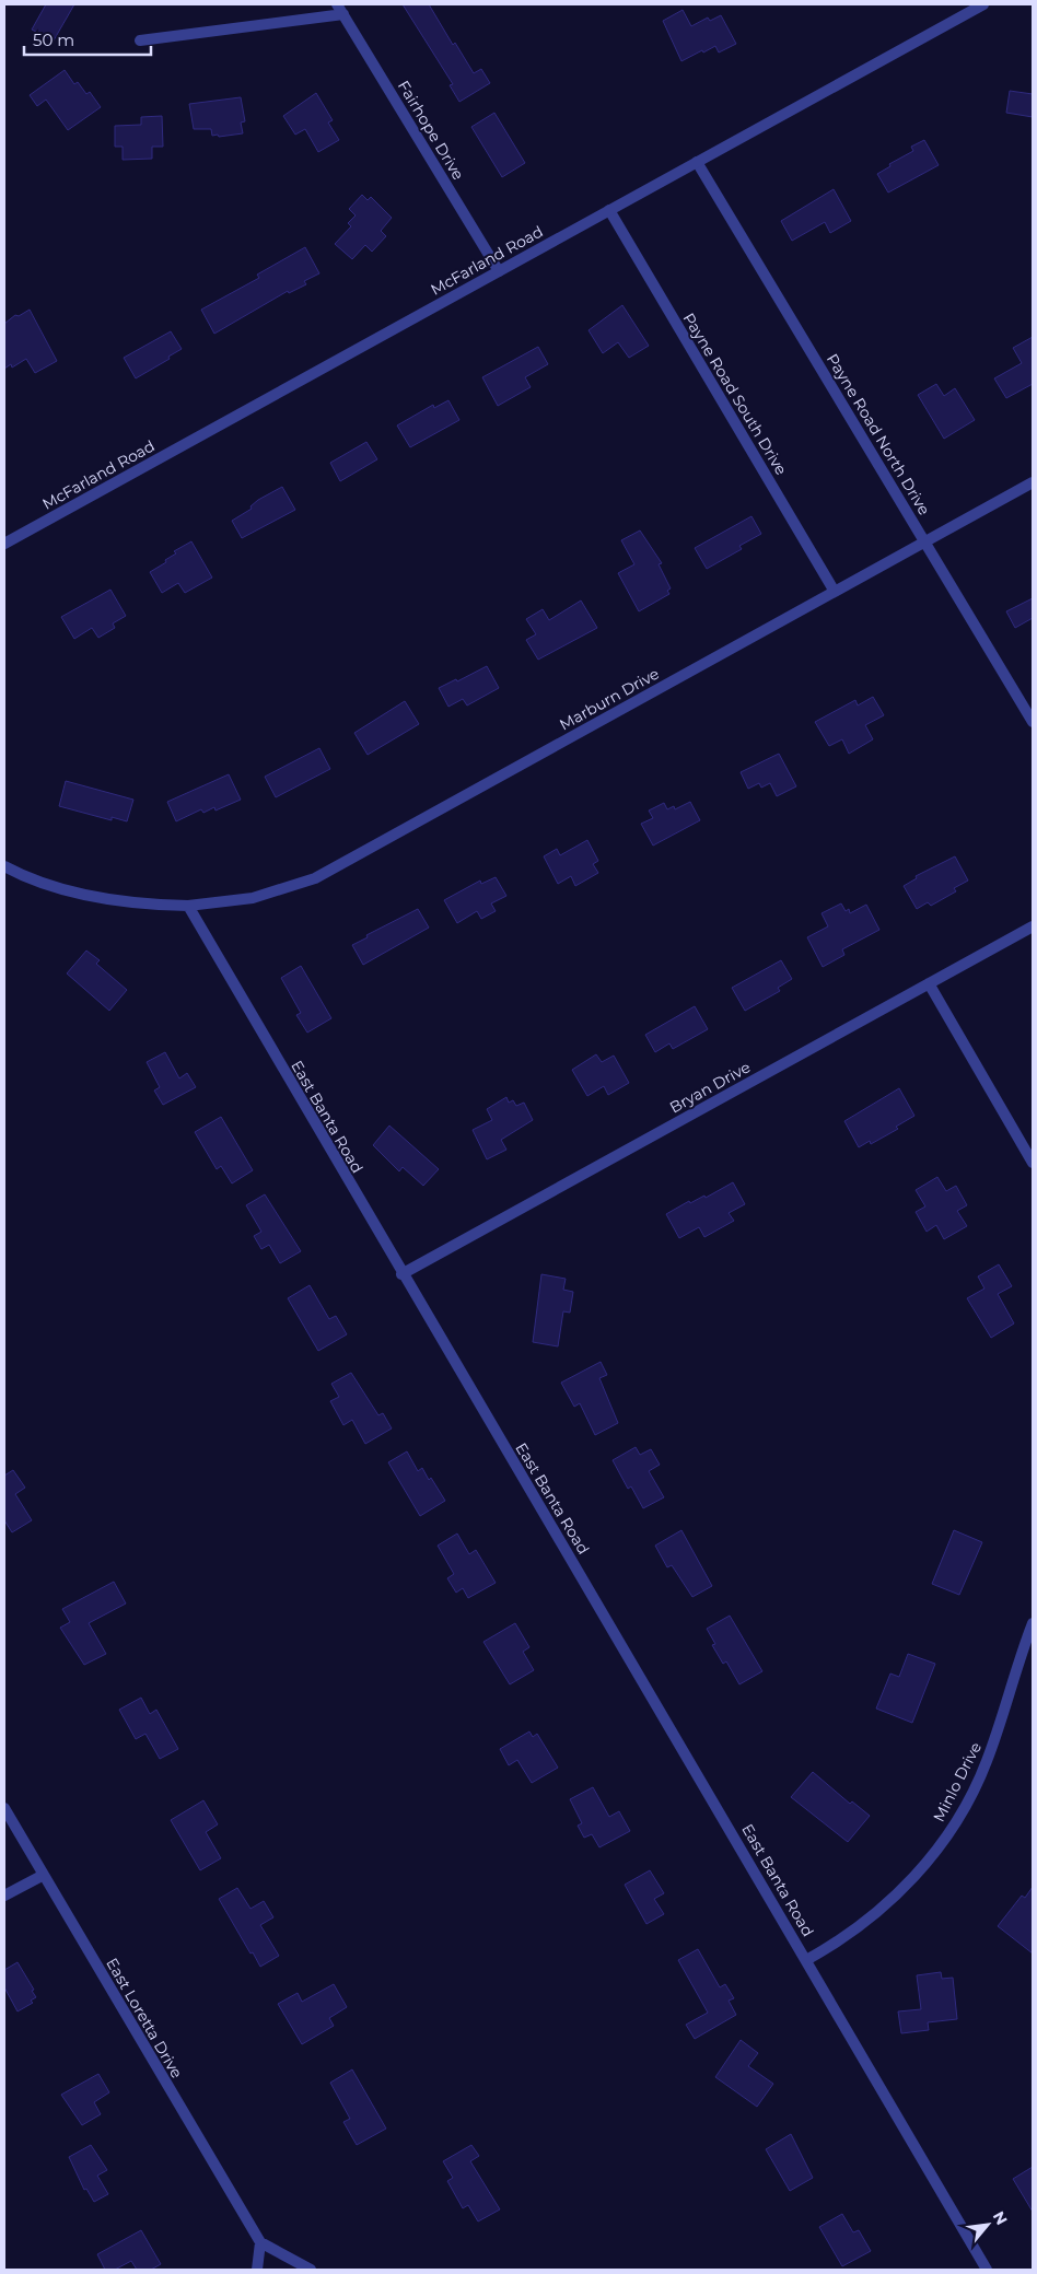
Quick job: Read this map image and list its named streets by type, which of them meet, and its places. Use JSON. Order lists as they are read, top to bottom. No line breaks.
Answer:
{"streets":{"street":["Fairhope Drive","McFarland Road","Payne Road South Drive","Payne Road North Drive","Marburn Drive","Bryan Drive","East Banta Road","Minlo Drive","East Loretta Drive"]},"crossings":[["Fairhope Drive","McFarland Road"],["McFarland Road","Payne Road South Drive"],["McFarland Road","Payne Road North Drive"],["Payne Road South Drive","Marburn Drive"],["Payne Road North Drive","Marburn Drive"],["Marburn Drive","East Banta Road"],["Bryan Drive","East Banta Road"],["East Banta Road","Minlo Drive"]],"scale_bar":"50 m","north":"top right"}
